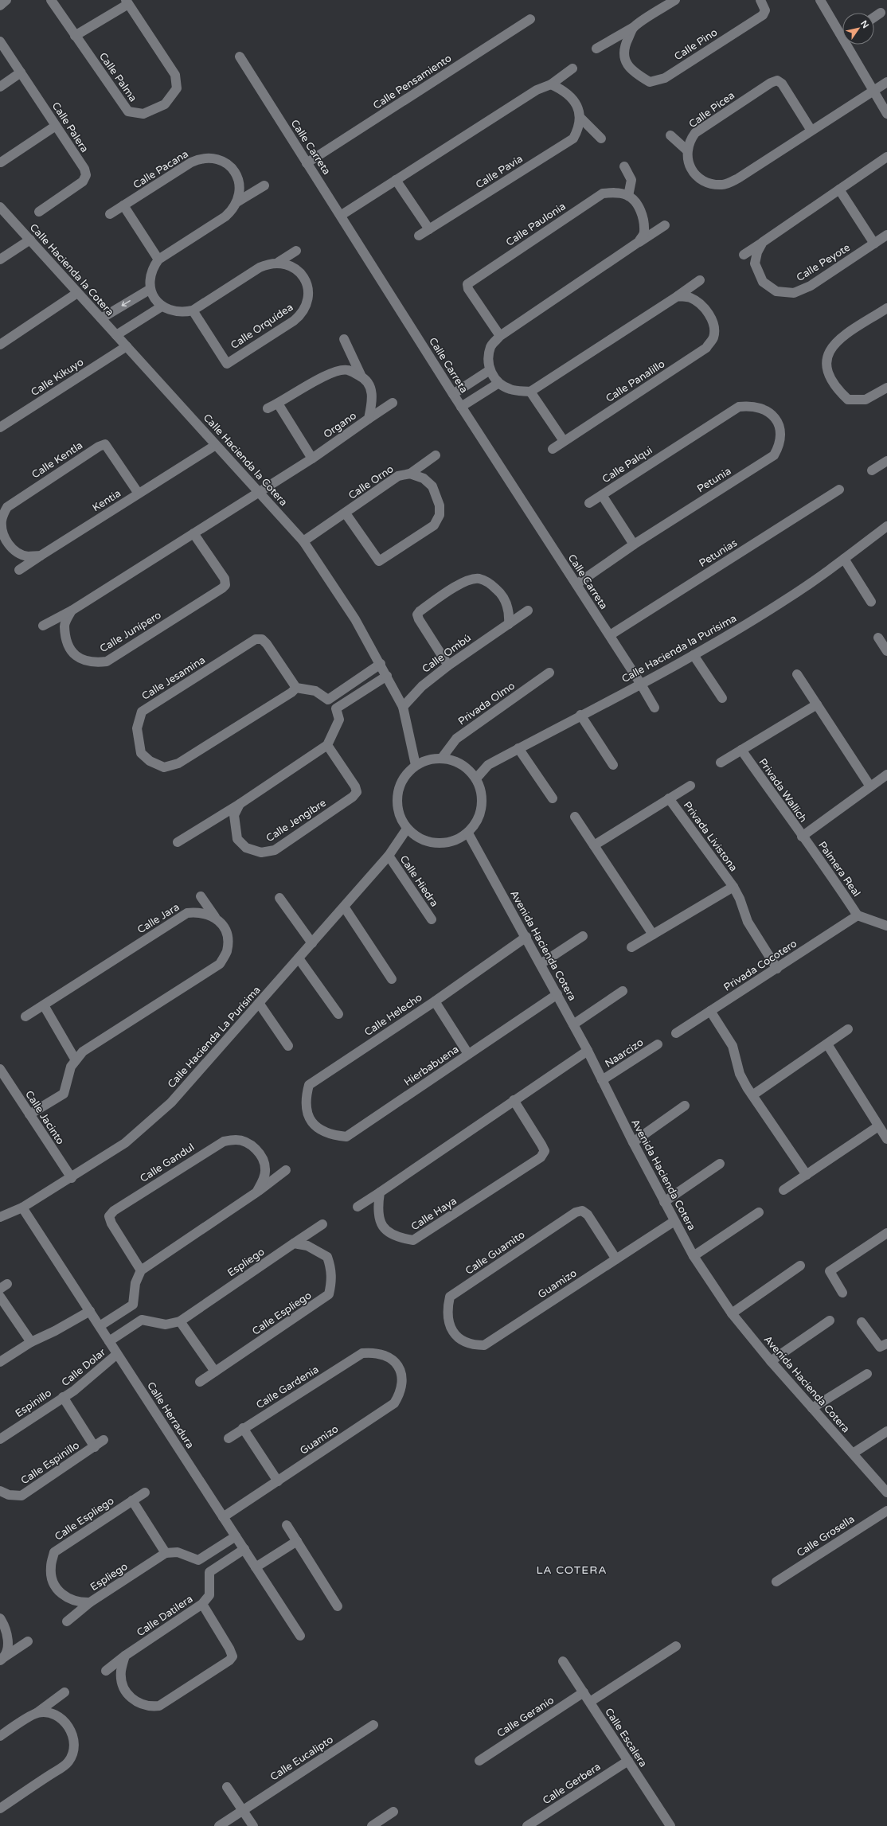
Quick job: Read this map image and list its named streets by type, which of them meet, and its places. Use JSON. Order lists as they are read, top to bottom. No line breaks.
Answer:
{"streets":{"street":["Calle Pino","Calle Palma","Calle Pensamiento","Calle Pícea","Calle Palera","Calle Carreta","Calle Pacana","Calle Pavía","Calle Paulonia","Calle Peyote","Calle Hacienda la Cotera","Calle Orquídea","Calle Kikuyo","Calle Panalillo","Organo","Calle Kentla","Calle Palqui","Petunia","Calle Orno","Kentia","Petunias","Calle Junípero","Calle Hacienda la Purísima","Calle Ombú","Calle Jesamina","Privada Olmo","Privada Wallich","Calle Jengibre","Privada Livistona","Palmera Real","Calle Hiedra","Calle Jara","Avenida Hacienda Cotera","Privada Cocotero","Calle Helecho","Calle Hacienda La Purísima","Naarcizo","Hierbabuena","Calle Jacinto","Calle Gandul","Calle Haya","Calle Guamito","Espliego","Guamizo","Calle Espliego","Calle Dolar","Calle Gardenia","Espinillo","Calle Herradura","Calle Espinillo","Calle Grosella","Calle Datilera","Calle Geranio","Calle Escalera","Calle Eucalipto","Calle Gerbera"]},"crossings":[["Calle Pensamiento","Calle Carreta"],["Calle Carreta","Petunias"],["Calle Carreta","Calle Hacienda la Purísima"],["Calle Hacienda la Cotera","Calle Kikuyo"],["Calle Hacienda la Cotera","Organo"],["Calle Hacienda la Cotera","Calle Orno"],["Calle Hacienda la Cotera","Kentia"],["Calle Hacienda la Cotera","Calle Hacienda la Purísima"],["Calle Hacienda la Cotera","Calle Ombú"],["Calle Hacienda la Cotera","Privada Olmo"],["Calle Hacienda la Cotera","Avenida Hacienda Cotera"],["Calle Hacienda la Cotera","Calle Hacienda La Purísima"],["Calle Kentla","Kentia"],["Calle Palqui","Petunia"],["Calle Hacienda la Purísima","Privada Olmo"],["Calle Hacienda la Purísima","Avenida Hacienda Cotera"],["Calle Hacienda la Purísima","Calle Hacienda La Purísima"],["Privada Olmo","Avenida Hacienda Cotera"],["Privada Olmo","Calle Hacienda La Purísima"],["Privada Wallich","Palmera Real"],["Privada Livistona","Privada Cocotero"],["Palmera Real","Privada Cocotero"],["Calle Hiedra","Calle Hacienda La Purísima"],["Avenida Hacienda Cotera","Calle Helecho"],["Avenida Hacienda Cotera","Calle Hacienda La Purísima"],["Avenida Hacienda Cotera","Naarcizo"],["Avenida Hacienda Cotera","Hierbabuena"],["Avenida Hacienda Cotera","Guamizo"],["Calle Helecho","Hierbabuena"],["Calle Hacienda La Purísima","Calle Jacinto"],["Calle Hacienda La Purísima","Calle Herradura"],["Calle Guamito","Guamizo"],["Espliego","Calle Espliego"],["Guamizo","Calle Gardenia"],["Guamizo","Calle Herradura"],["Calle Dolar","Espinillo"],["Calle Dolar","Calle Herradura"],["Calle Herradura","Calle Datilera"],["Calle Geranio","Calle Escalera"],["Calle Escalera","Calle Gerbera"]],"districts":["LA COTERA"],"north":"top right"}
